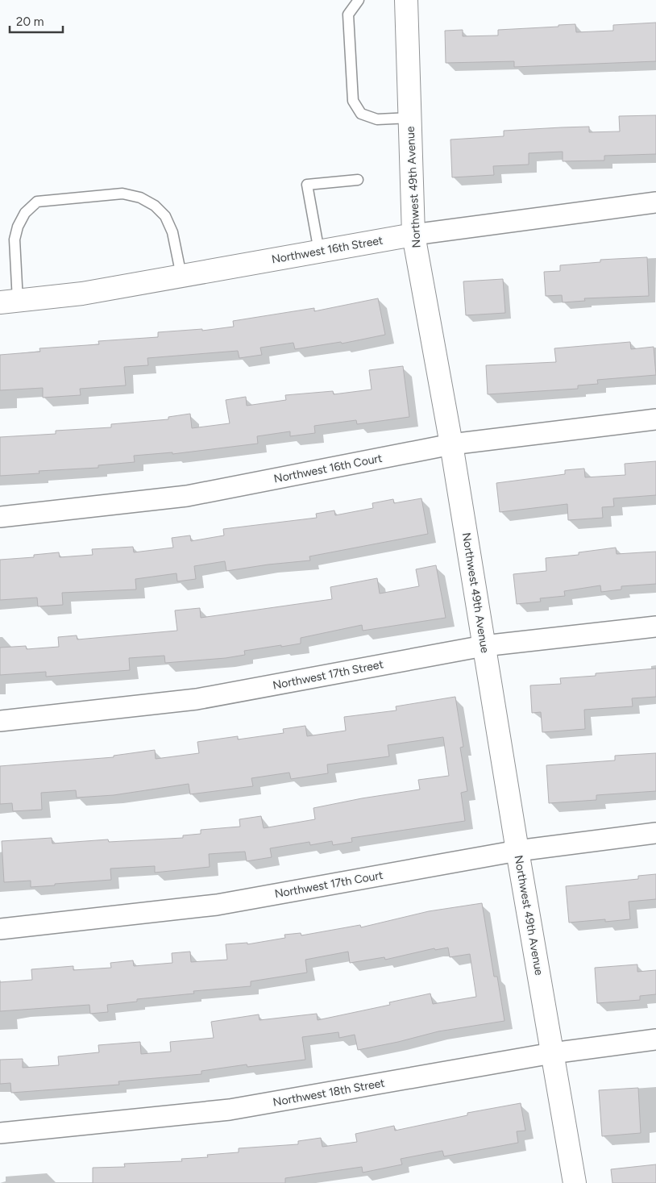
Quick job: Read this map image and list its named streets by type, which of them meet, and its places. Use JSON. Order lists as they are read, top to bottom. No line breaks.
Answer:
{"streets":{"street":["Northwest 49th Avenue","Northwest 16th Street","Northwest 16th Court","Northwest 17th Street","Northwest 17th Court","Northwest 18th Street"]},"crossings":[["Northwest 49th Avenue","Northwest 16th Street"],["Northwest 49th Avenue","Northwest 16th Court"],["Northwest 49th Avenue","Northwest 17th Street"],["Northwest 49th Avenue","Northwest 17th Court"],["Northwest 49th Avenue","Northwest 18th Street"]],"scale_bar":"20 m"}
